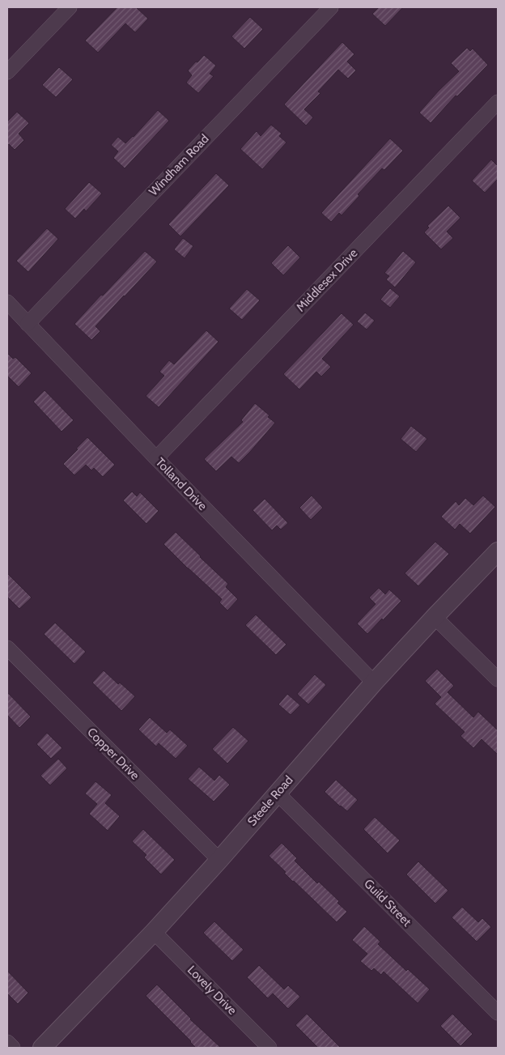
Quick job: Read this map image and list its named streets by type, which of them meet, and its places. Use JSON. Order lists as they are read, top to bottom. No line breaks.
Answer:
{"streets":{"street":["Windham Road","Middlesex Drive","Tolland Drive","Copper Drive","Steele Road","Guild Street","Lovely Drive"]},"crossings":[["Windham Road","Tolland Drive"],["Middlesex Drive","Tolland Drive"],["Tolland Drive","Steele Road"],["Copper Drive","Steele Road"],["Steele Road","Guild Street"],["Steele Road","Lovely Drive"]]}
